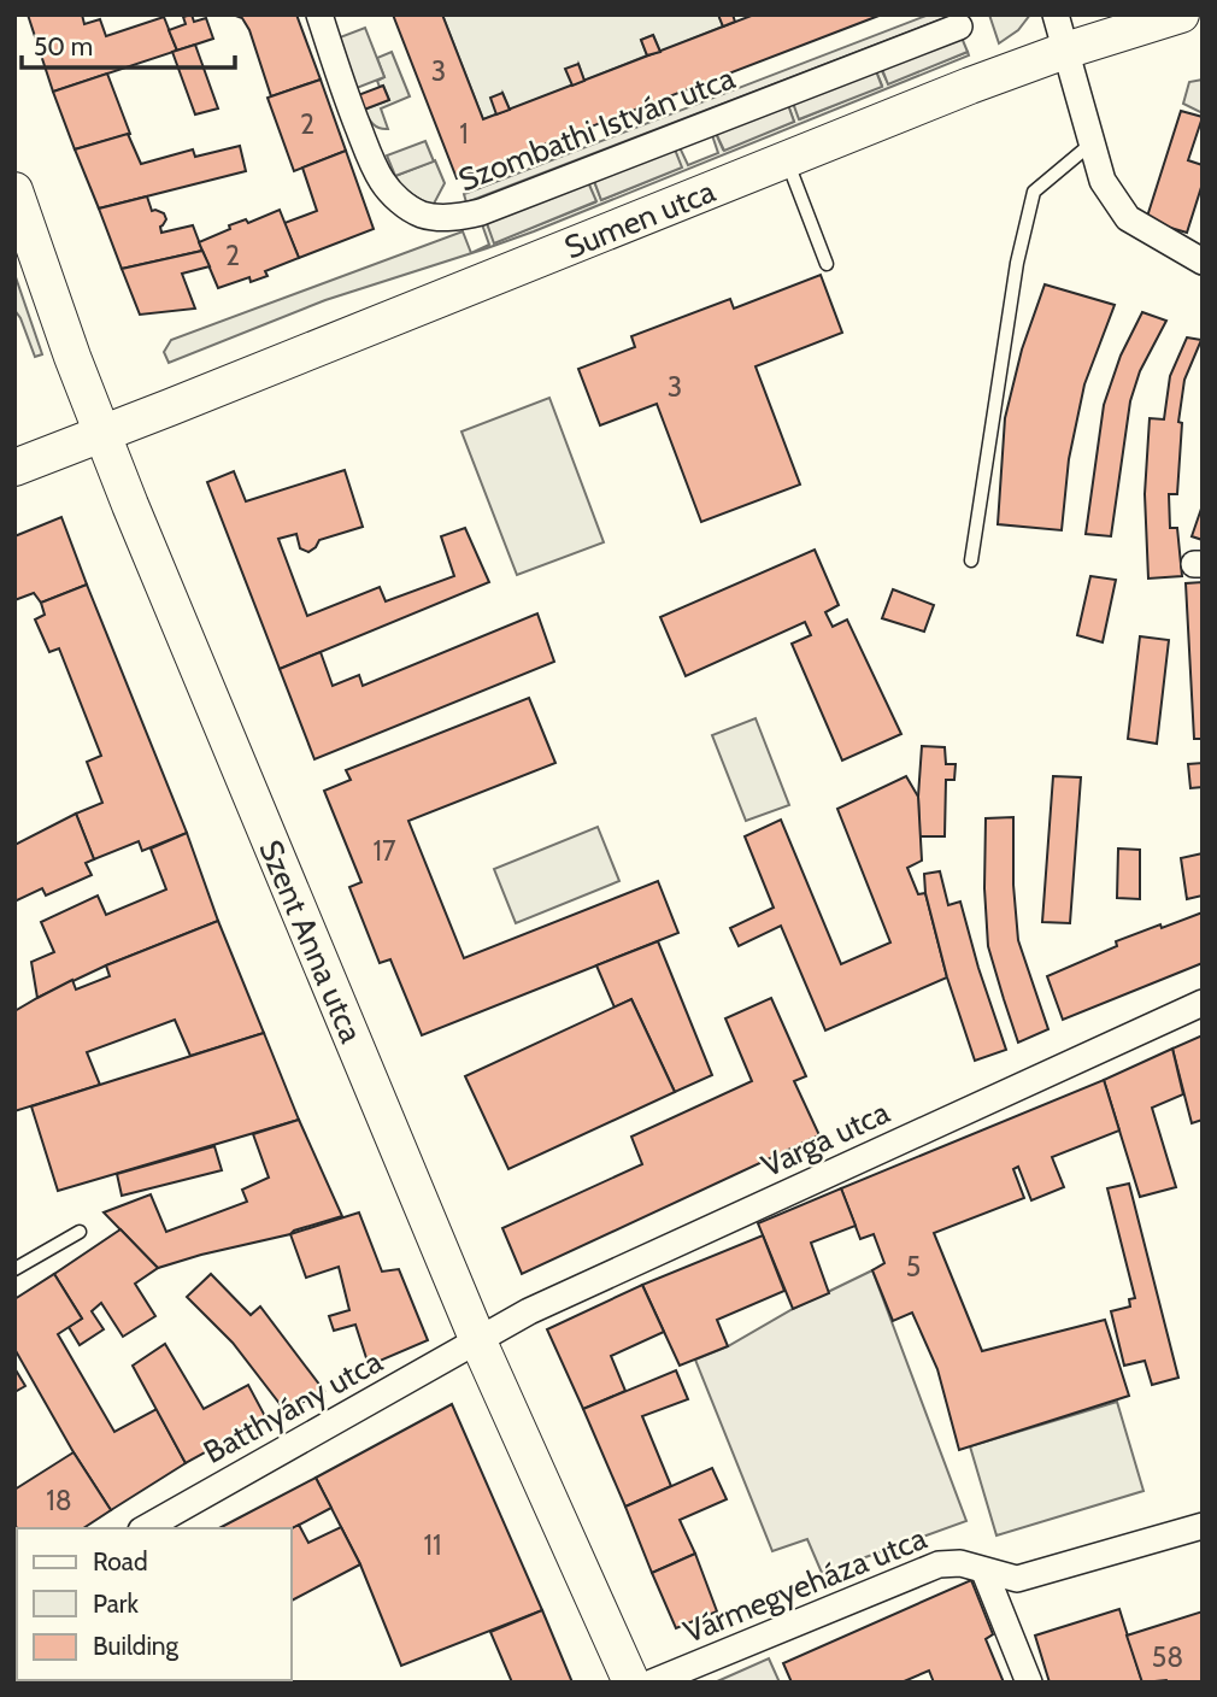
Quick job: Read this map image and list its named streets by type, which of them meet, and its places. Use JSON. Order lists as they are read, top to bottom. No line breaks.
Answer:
{"streets":{"street":["Szombathi István utca","Sumen utca","Szent Anna utca","Varga utca","Batthyány utca","Vármegyeháza utca"]},"crossings":[["Sumen utca","Szent Anna utca"],["Szent Anna utca","Varga utca"],["Szent Anna utca","Batthyány utca"],["Varga utca","Batthyány utca"]],"house_numbers":["3","2","1","2","3","17","5","18","11","58"],"legend":["Road","Park","Building"],"scale_bar":"50 m"}
